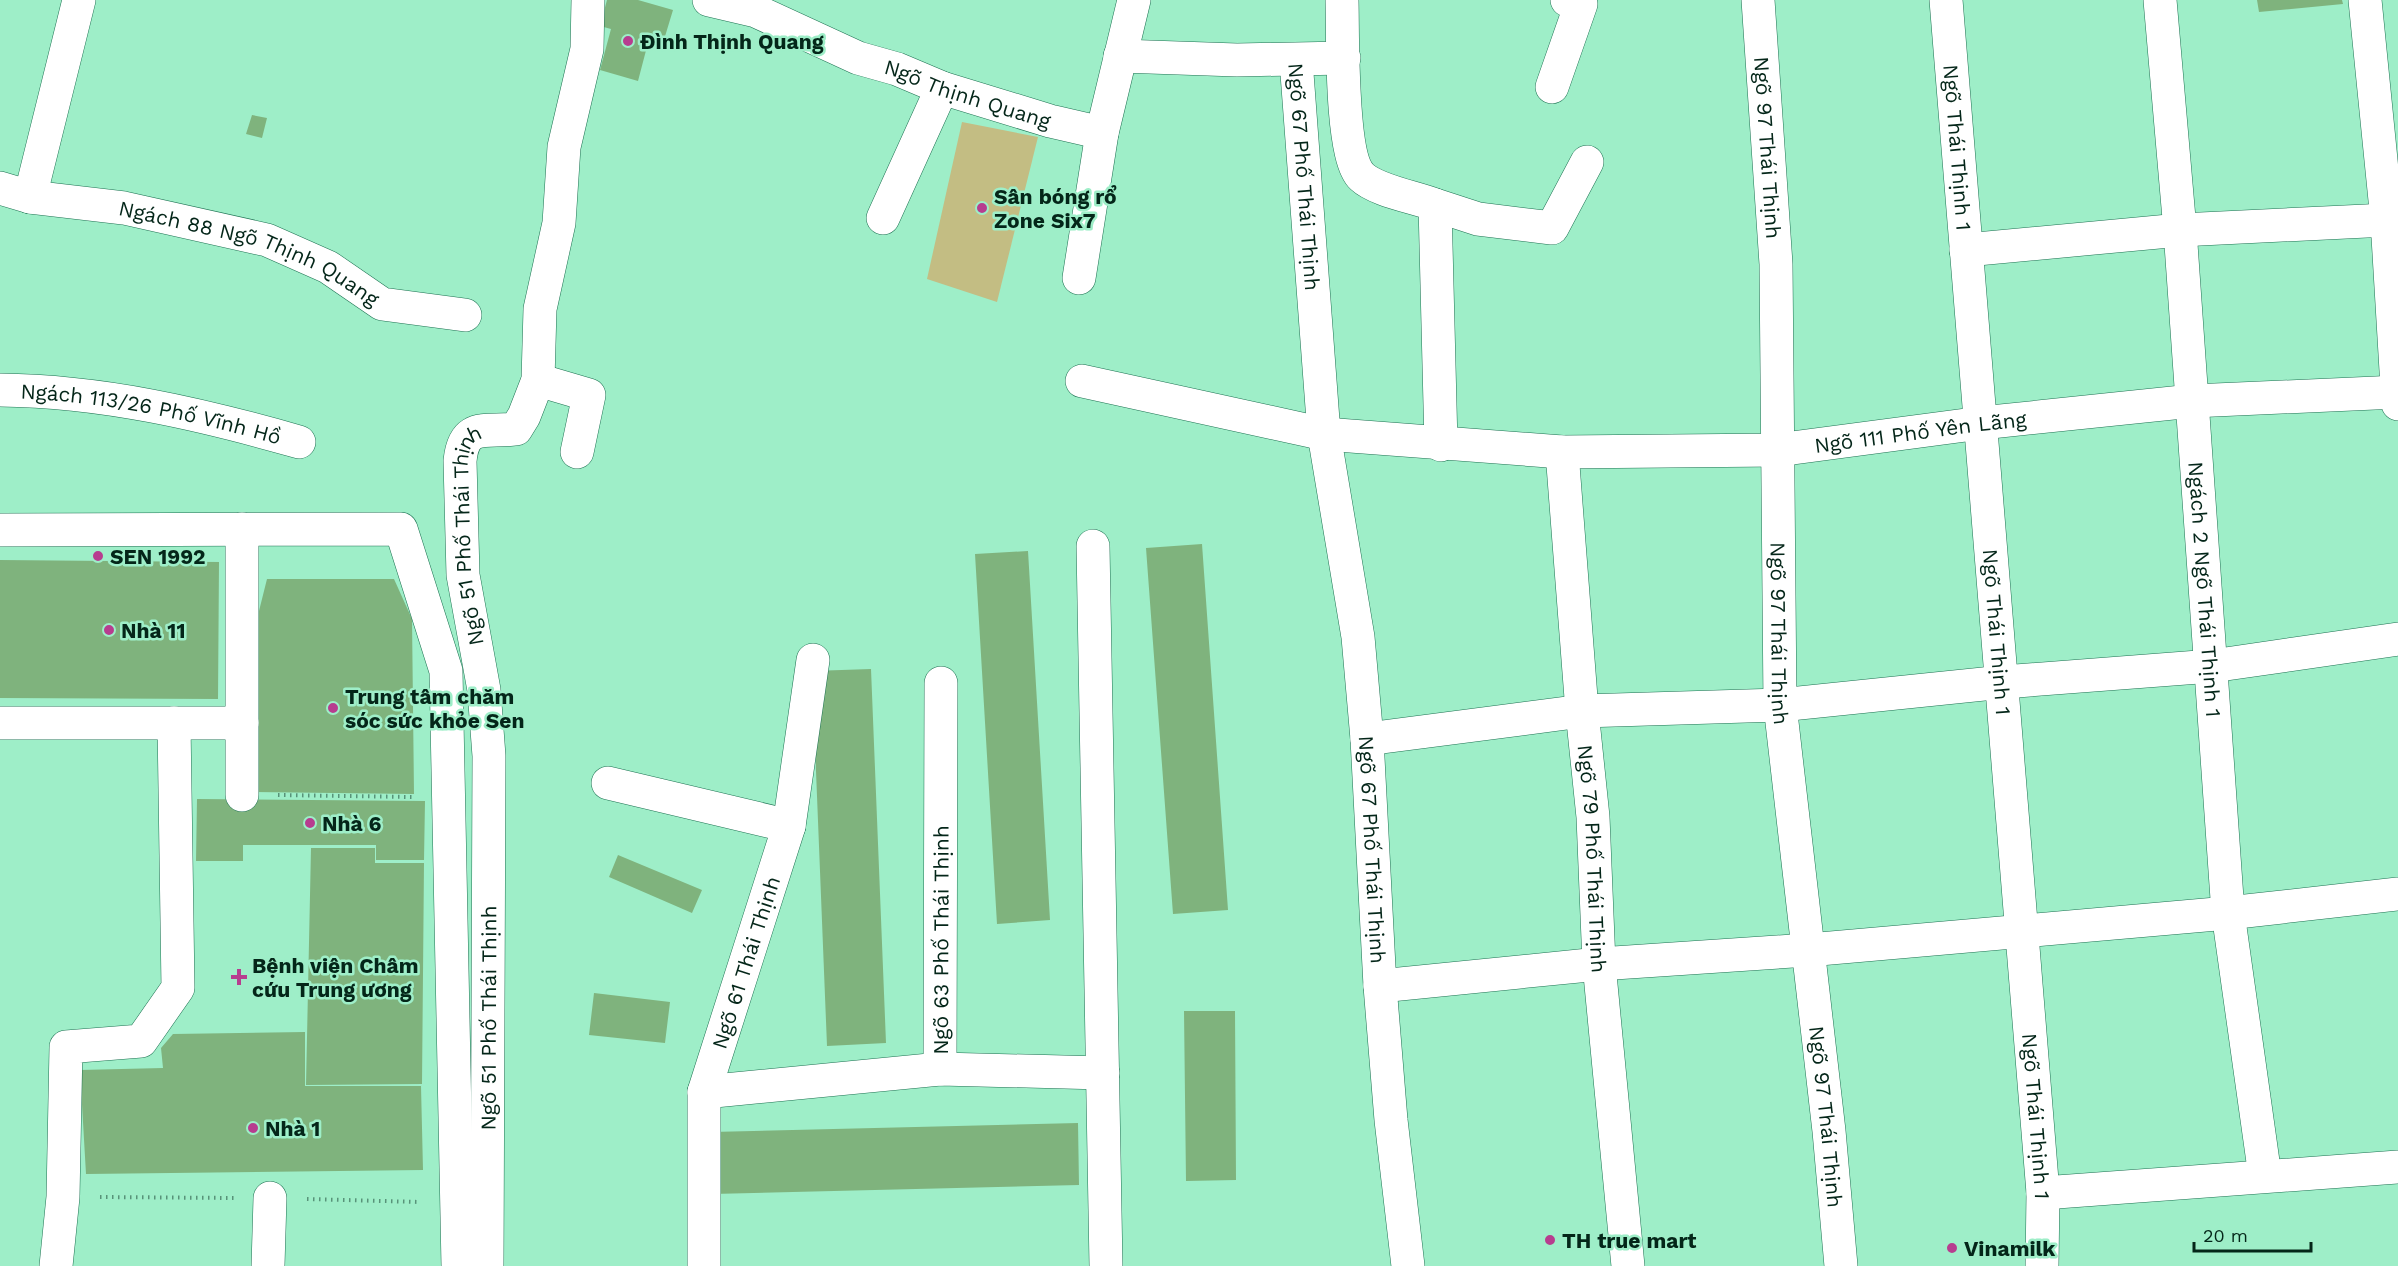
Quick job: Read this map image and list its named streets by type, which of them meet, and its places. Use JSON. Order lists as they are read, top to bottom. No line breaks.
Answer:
{"streets":{"street":["Ngõ Thịnh Quang","Ngõ 97 Thái Thịnh","Ngõ Thái Thịnh 1","Ngõ 67 Phố Thái Thịnh","Ngách 88 Ngõ Thịnh Quang","Ngách 113/26 Phố Vĩnh Hồ","Ngõ 111 Phố Yên Lãng","Ngõ 51 Phố Thái Thịnh","Ngách 2 Ngõ Thái Thịnh 1","Ngõ 79 Phố Thái Thịnh","Ngõ 63 Phố Thái Thịnh","Ngõ 61 Thái Thịnh"]},"crossings":[["Ngõ 97 Thái Thịnh","Ngõ 111 Phố Yên Lãng"],["Ngõ Thái Thịnh 1","Ngõ 111 Phố Yên Lãng"],["Ngõ 111 Phố Yên Lãng","Ngách 2 Ngõ Thái Thịnh 1"],["Ngõ 111 Phố Yên Lãng","Ngõ 79 Phố Thái Thịnh"]],"places":{"other":["Đình Thịnh Quang","Sân bóng rổ Zone Six7","SEN 1992","Nhà 11","Trung tâm chăm sóc sức khỏe Sen","Nhà 6","Nhà 1","TH true mart","Vinamilk"],"health":["Bệnh viện Châm cứu Trung ương"]},"scale_bar":"20 m"}
